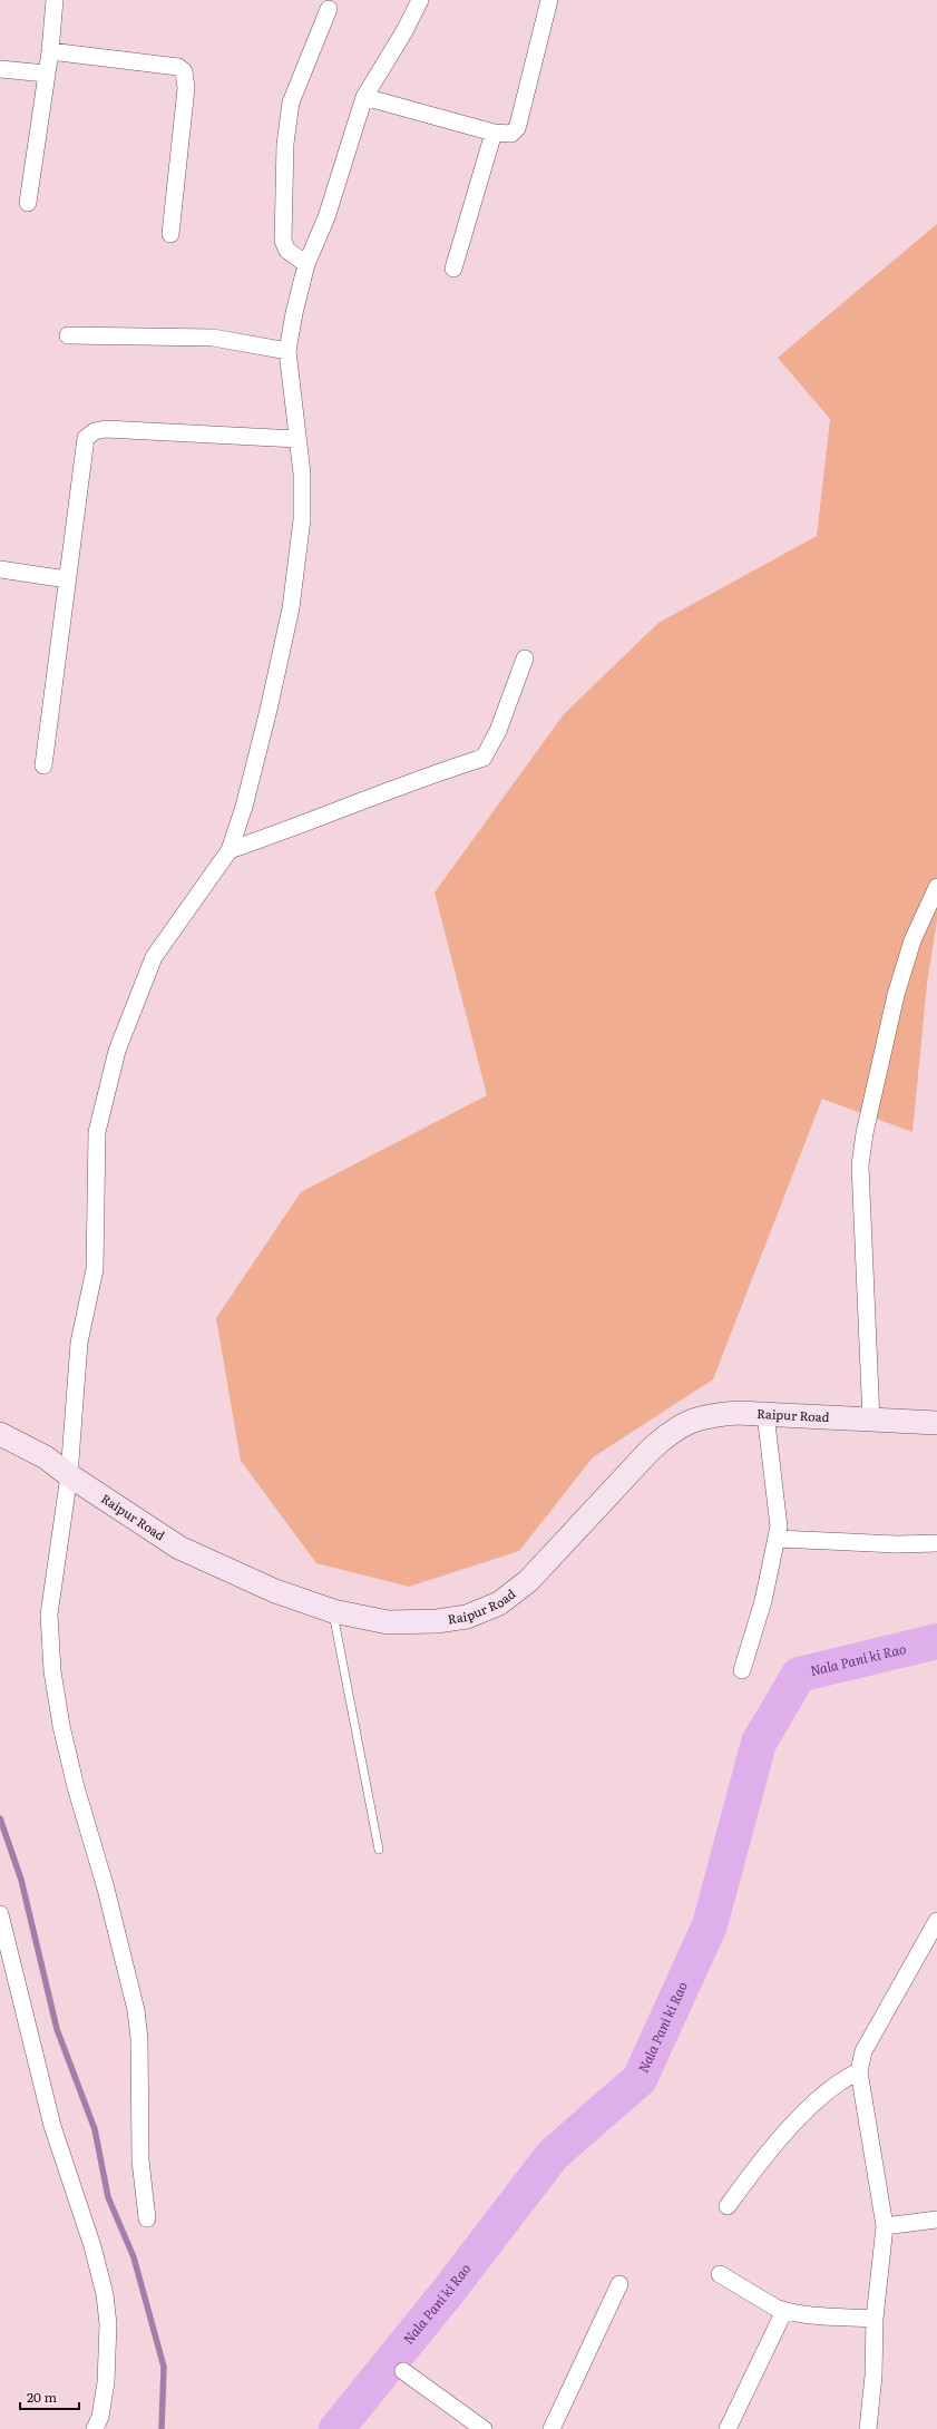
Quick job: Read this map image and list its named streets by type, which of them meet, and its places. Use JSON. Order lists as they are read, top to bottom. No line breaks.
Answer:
{"streets":{"main road":["Raipur Road"]},"water":["Nala Pani ki Rao"],"scale_bar":"20 m"}
